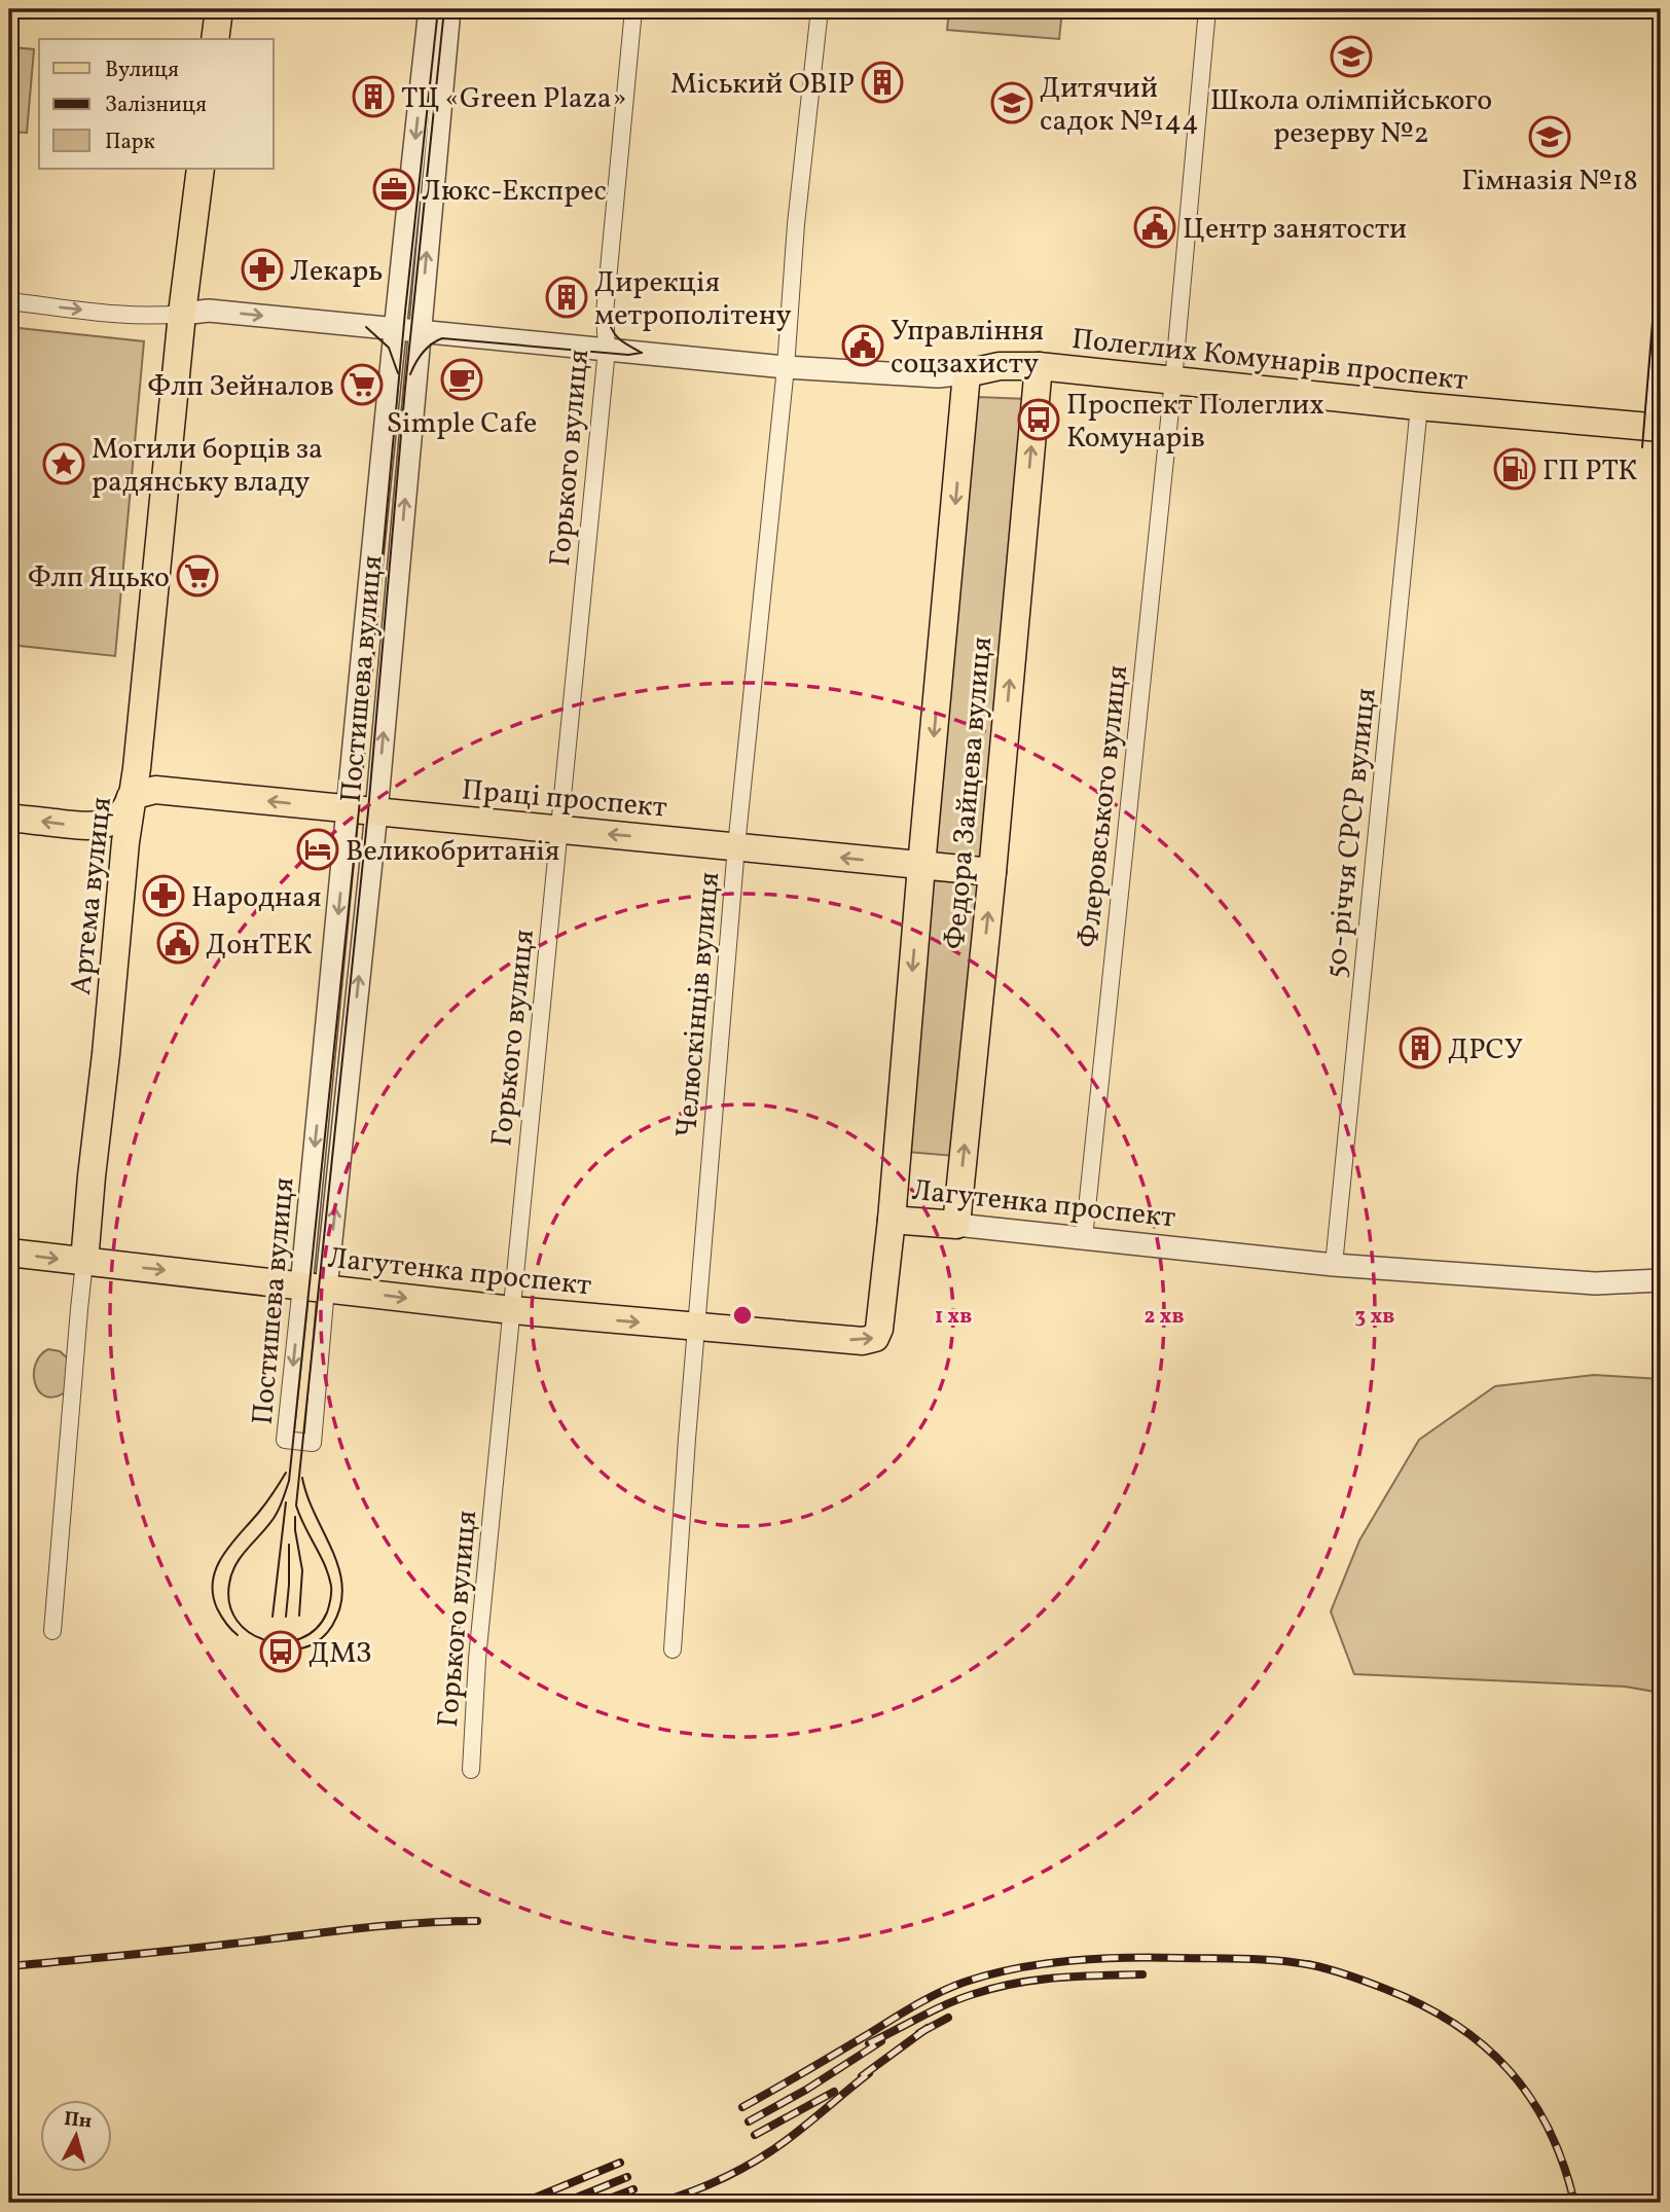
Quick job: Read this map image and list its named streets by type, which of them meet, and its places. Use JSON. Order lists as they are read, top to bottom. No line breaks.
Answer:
{"streets":{"main road":["Полеглих Комунарів проспект","Федора Зайцева вулиця","Праці проспект","Артема вулиця","Лагутенка проспект"],"street":["Горького вулиця","Постишева вулиця","Флеровського вулиця","50-річчя СРСР вулиця","Челюскінців вулиця"]},"crossings":[["Полеглих Комунарів проспект","Горького вулиця"],["Полеглих Комунарів проспект","Федора Зайцева вулиця"],["Полеглих Комунарів проспект","Флеровського вулиця"],["Полеглих Комунарів проспект","50-річчя СРСР вулиця"],["Полеглих Комунарів проспект","Челюскінців вулиця"],["Горького вулиця","Праці проспект"],["Горького вулиця","Лагутенка проспект"],["Постишева вулиця","Праці проспект"],["Постишева вулиця","Лагутенка проспект"],["Федора Зайцева вулиця","Праці проспект"],["Федора Зайцева вулиця","Лагутенка проспект"],["Праці проспект","Артема вулиця"],["Праці проспект","Челюскінців вулиця"],["Флеровського вулиця","Лагутенка проспект"],["50-річчя СРСР вулиця","Лагутенка проспект"],["Артема вулиця","Лагутенка проспект"],["Челюскінців вулиця","Лагутенка проспект"]],"one_way":["Праці проспект","Лагутенка проспект"],"places":{"school or university":["Школа олімпійського резерву №2","Дитячий садок №144","Гімназія №18"],"building":["Міський ОВІР","ТЦ «Green Plaza»","Дирекція метрополітену","ДРСУ"],"office":["Люкс-Експрес"],"public building":["Центр занятости","Управління соцзахисту","ДонТЕК"],"pharmacy":["Лекарь","Народная"],"cafe":["Simple Cafe"],"supermarket":["Флп Зейналов","Флп Яцько"],"bus stop":["Проспект Полеглих Комунарів","ДМЗ"],"place":["Могили борців за радянську владу"],"fuel station":["ГП РТК"],"hotel":["Великобританія"]},"legend":["Вулиця","Залізниця","Парк"],"north":"top","rings":["1 хв","2 хв","3 хв"]}
